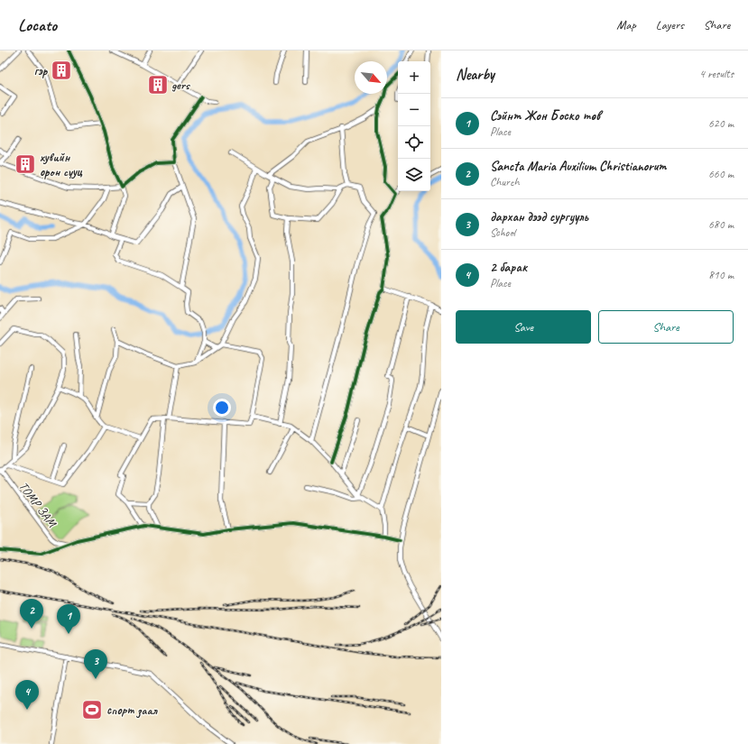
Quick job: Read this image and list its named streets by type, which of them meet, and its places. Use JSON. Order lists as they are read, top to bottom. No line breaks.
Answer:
{"streets":{"street":["ТОМР ЗАМ"]},"places":{"building":["гэр","gers","хувийн орон сууц"],"sports":["спорт заал"]},"north":"bottom right","page":{"header":"Locato","nav":["Map","Layers","Share"],"heading":["Nearby","4 results"],"map_buttons":["+","−"],"list":[{"mark":"1","name":"Сэйнт Жон Боско төв","note":"Place","value":"620 m"},{"mark":"2","name":"Sancta Maria Auxilium Christianorum","note":"Church","value":"660 m"},{"mark":"3","name":"дархан дээд сургууль","note":"School","value":"680 m"},{"mark":"4","name":"2 барак","note":"Place","value":"810 m"}],"buttons":["Save","Share"],"pins":["2","1","3","4"]}}
